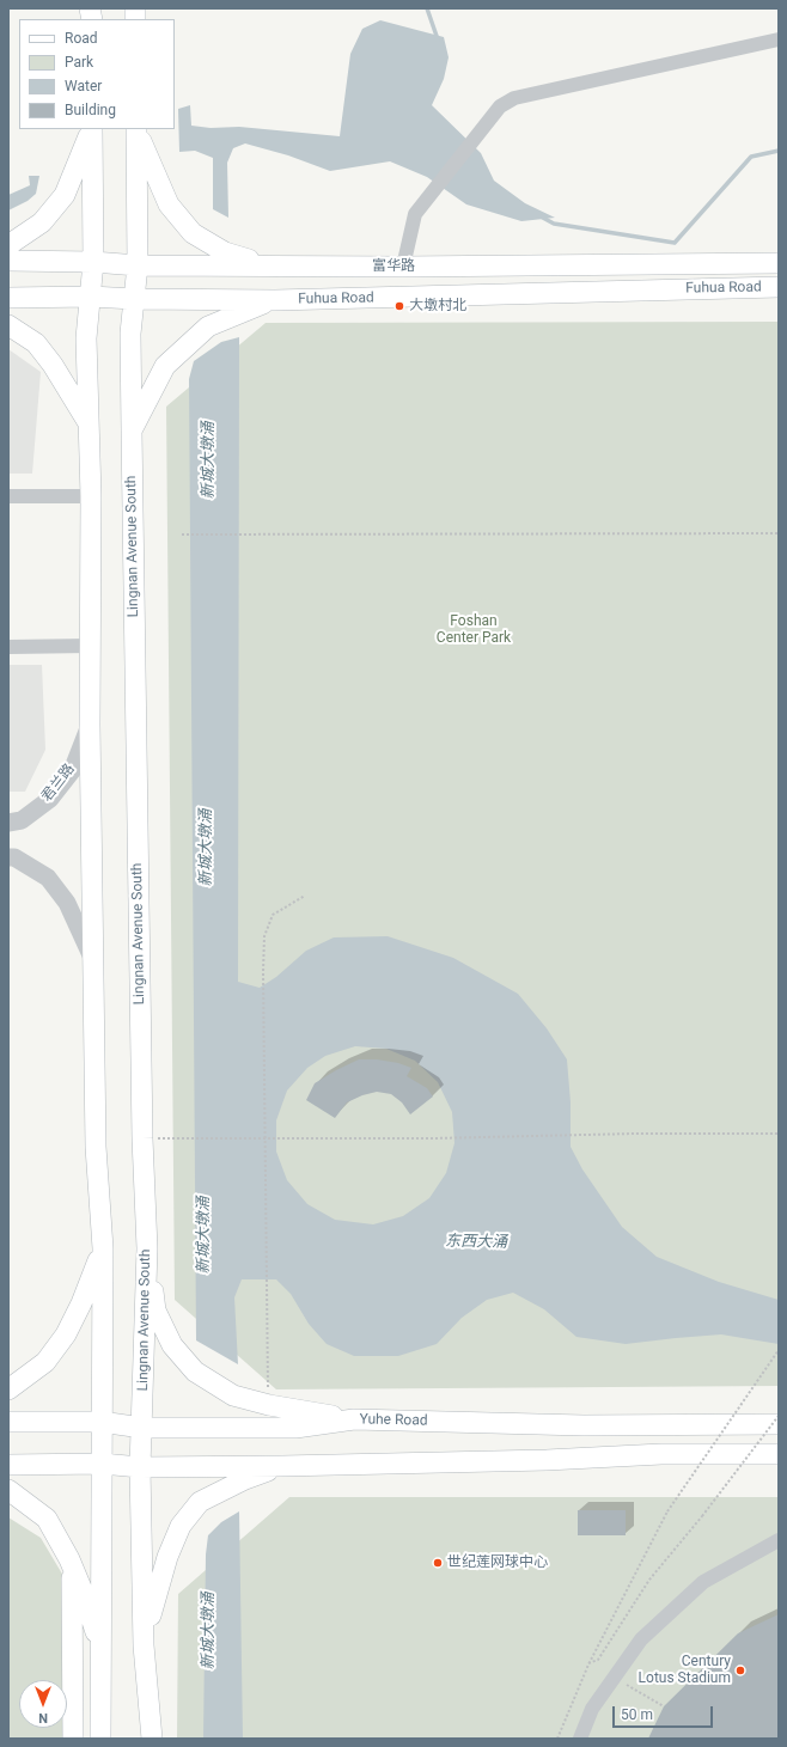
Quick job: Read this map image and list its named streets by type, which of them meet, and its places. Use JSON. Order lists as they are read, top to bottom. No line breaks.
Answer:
{"streets":{"main road":["富华路","Fuhua Road","Lingnan Avenue South","Yuhe Road"],"street":["君兰路"]},"crossings":[["富华路","Lingnan Avenue South"],["Fuhua Road","Lingnan Avenue South"],["Lingnan Avenue South","Yuhe Road"]],"water":["新城大墩涌","东西大涌"],"parks":["Foshan Center Park"],"places":["大墩村北","世纪莲网球中心","Century Lotus Stadium"],"legend":["Road","Park","Water","Building"],"scale_bar":"50 m","north":"bottom"}
